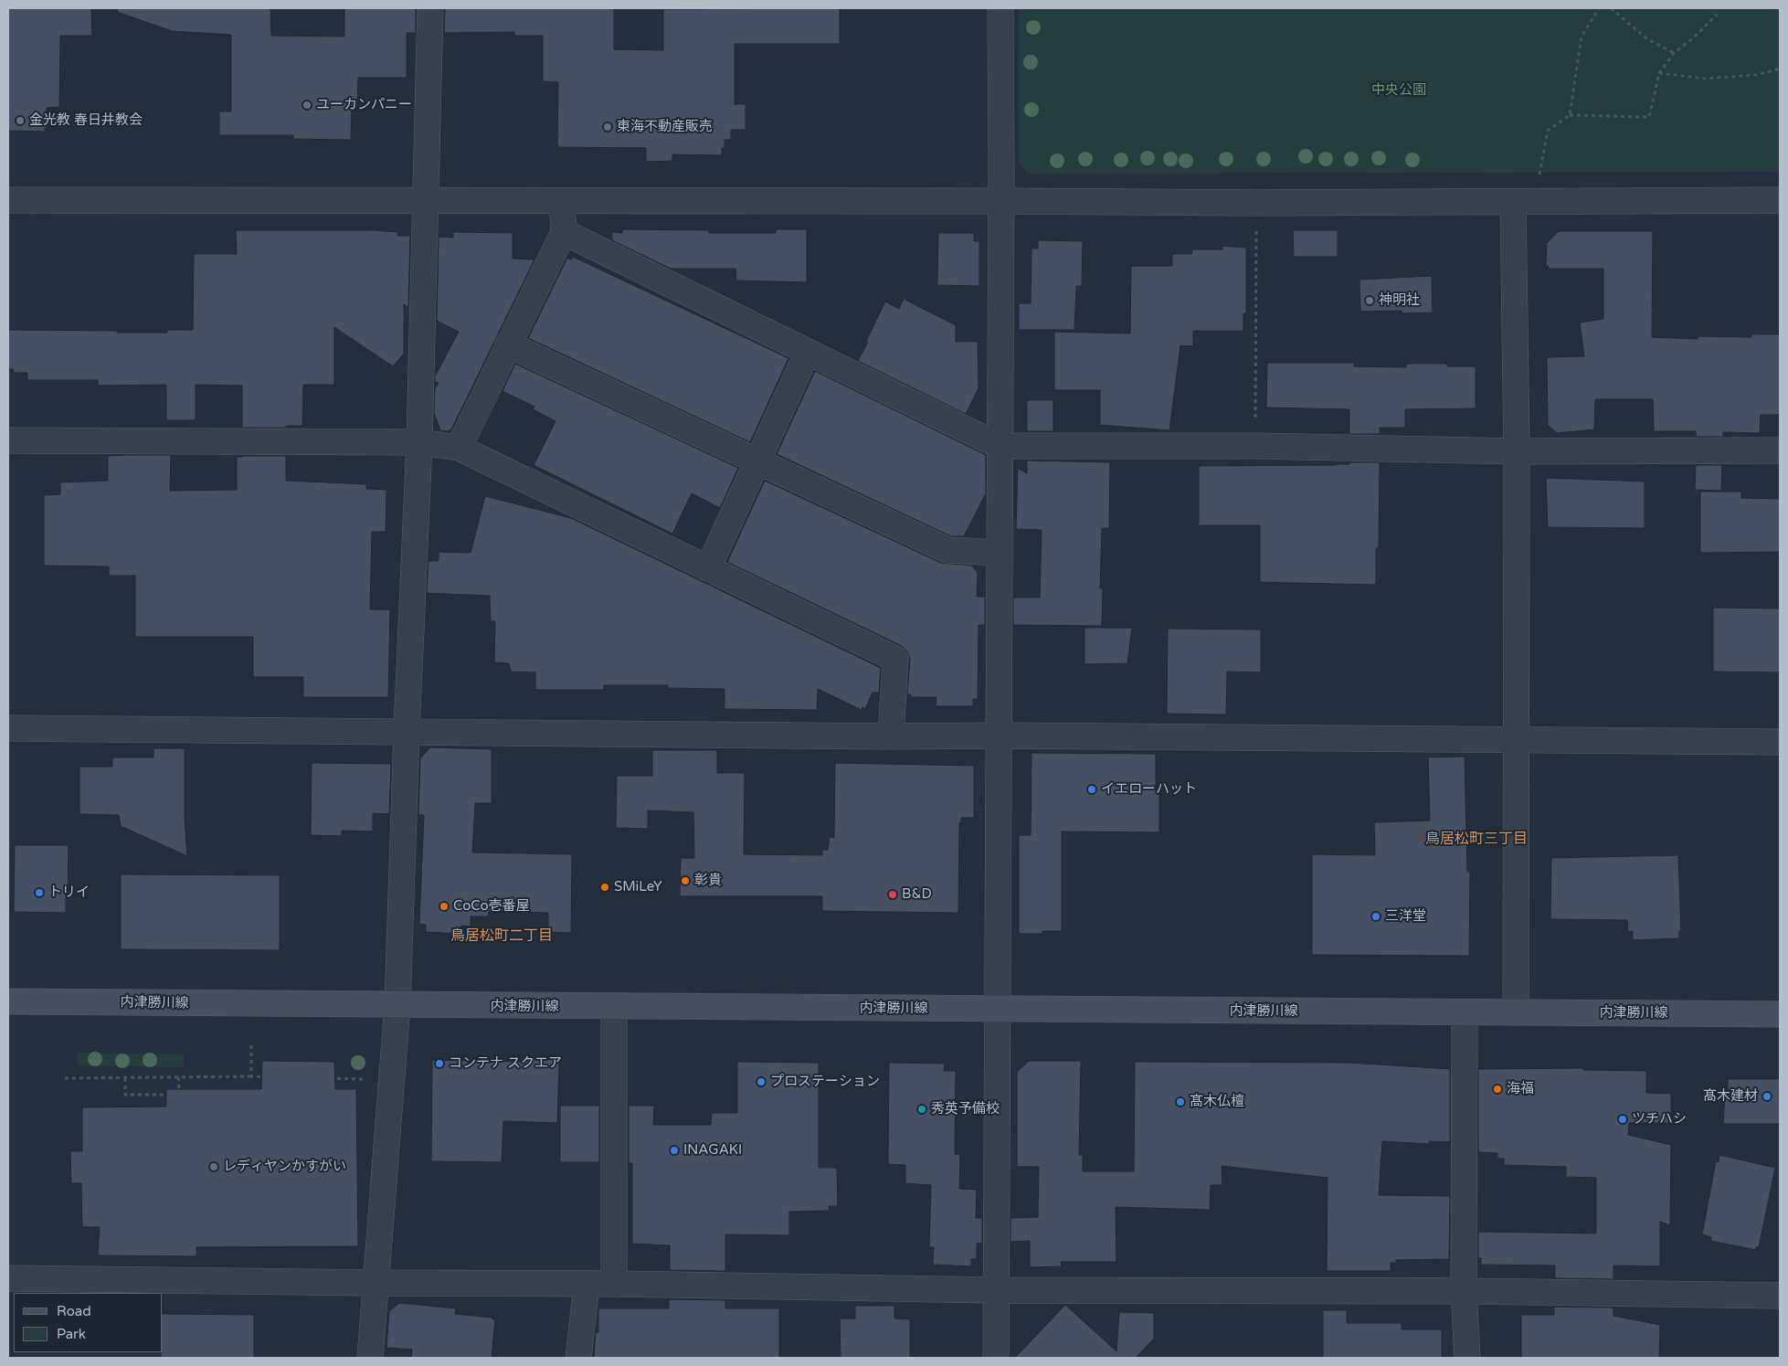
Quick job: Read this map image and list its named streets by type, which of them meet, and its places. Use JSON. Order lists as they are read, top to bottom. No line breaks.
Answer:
{"streets":{"main road":["内津勝川線"]},"districts":["鳥居松町三丁目","鳥居松町二丁目"],"parks":["中央公園"],"places":["ユーカンパニー","金光教 春日井教会","東海不動産販売","神明社","イエローハット","彰貴","SMiLeY","トリイ","B&D","CoCo壱番屋","三洋堂","コンテナ スクエア","プロステーション","海福","髙木建材","髙木仏檀","秀英予備校","ツチハシ","INAGAKI","レディヤンかすがい"],"legend":["Road","Park"]}
